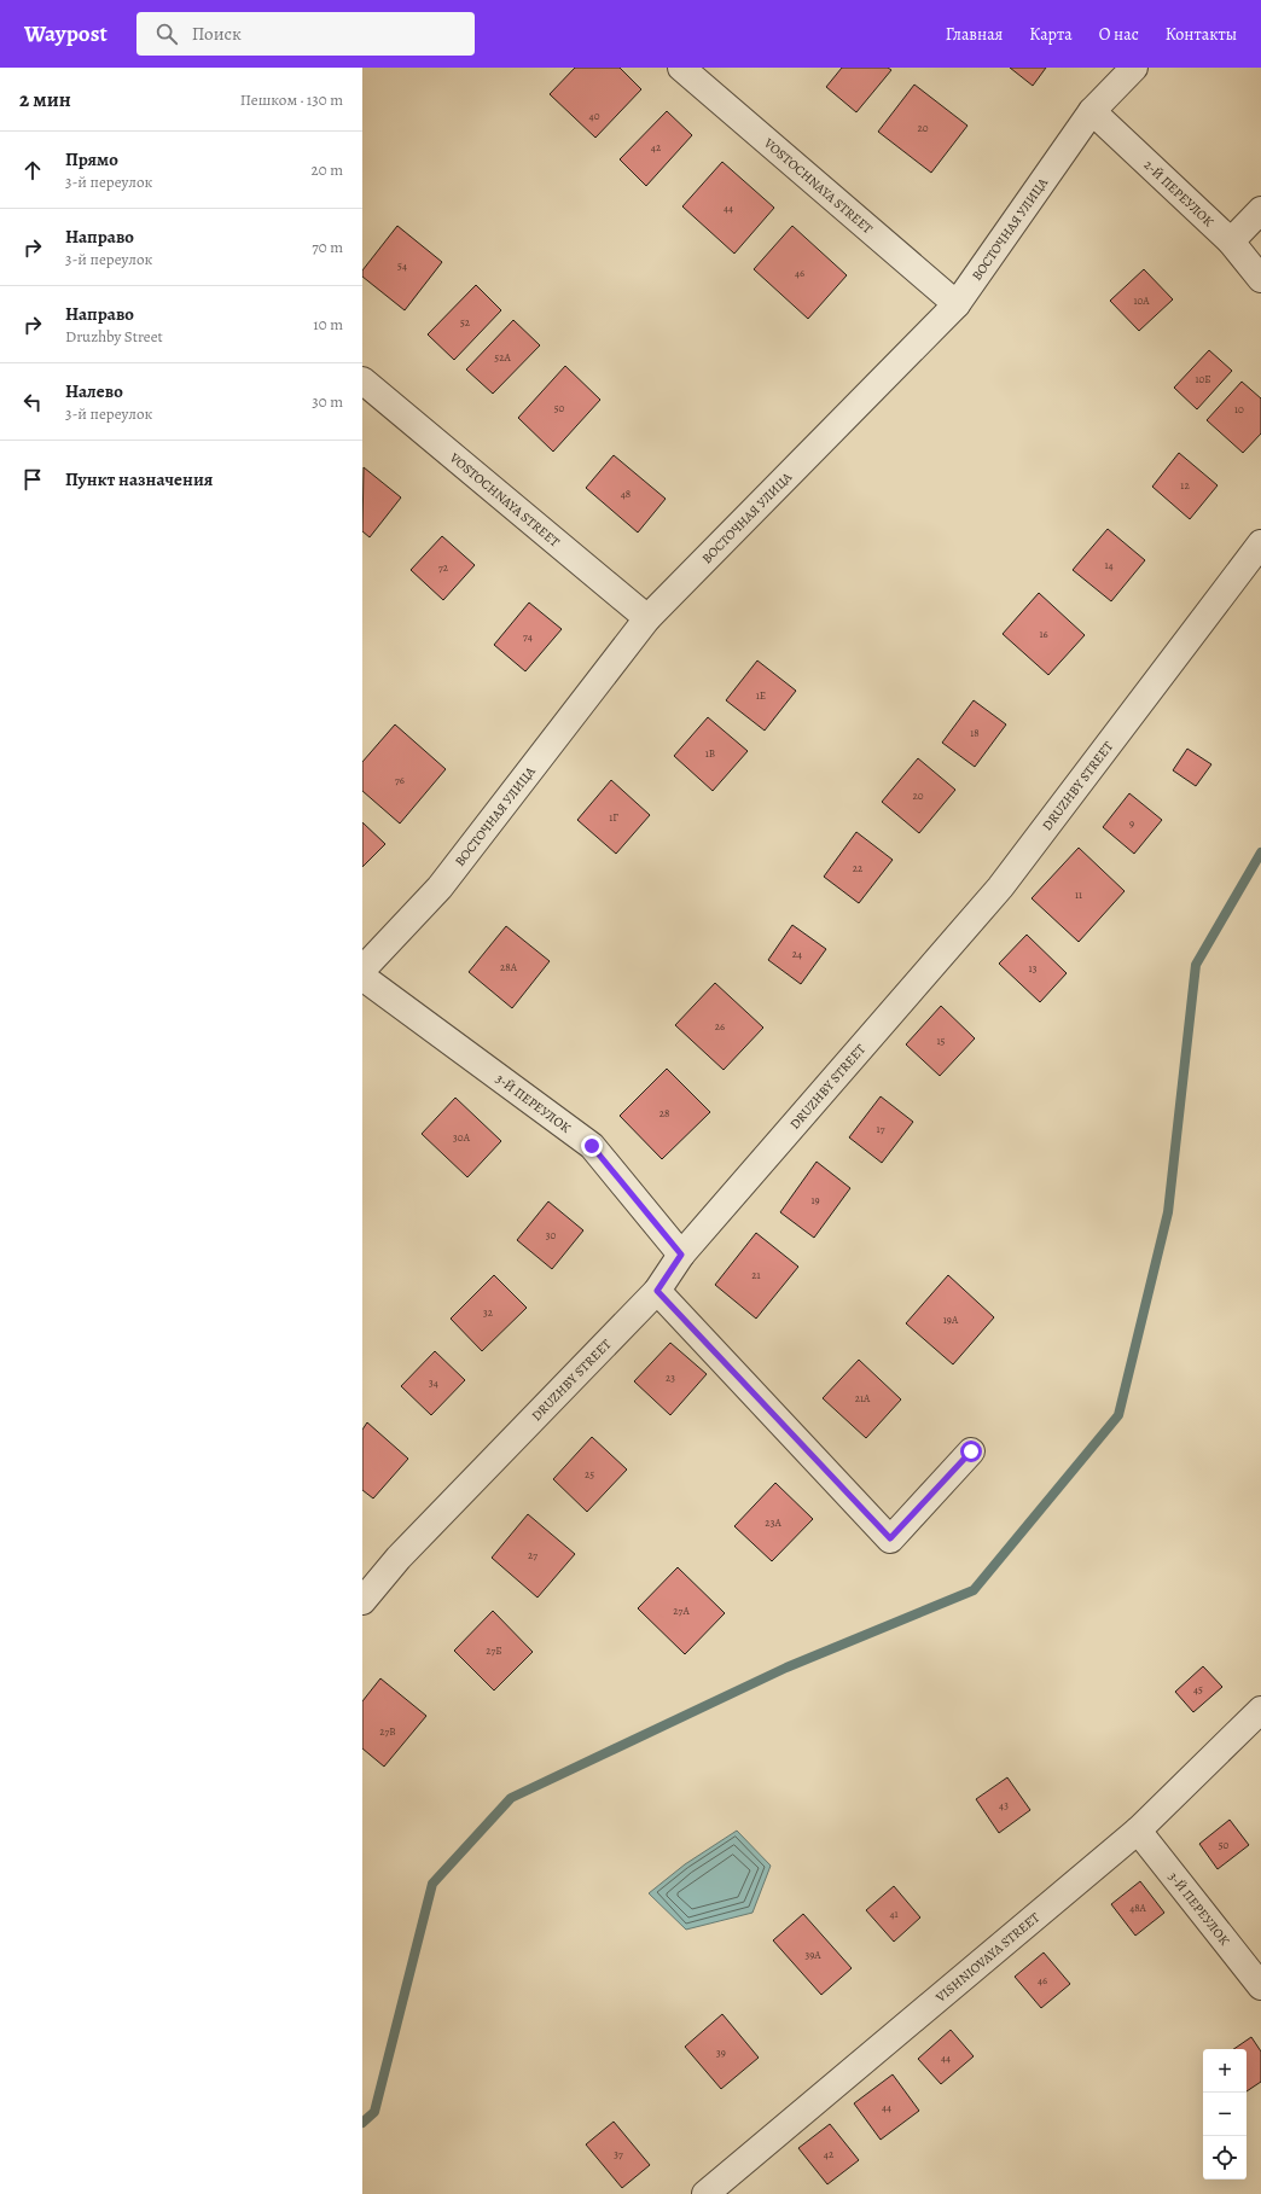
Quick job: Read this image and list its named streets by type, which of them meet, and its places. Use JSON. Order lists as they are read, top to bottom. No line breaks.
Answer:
{"streets":{"street":["VOSTOCHNAYA STREET","2-Й ПЕРЕУЛОК","ВОСТОЧНАЯ УЛИЦА","DRUZHBY STREET","3-Й ПЕРЕУЛОК","VISHNIOVAYA STREET"]},"crossings":[["VOSTOCHNAYA STREET","ВОСТОЧНАЯ УЛИЦА"],["2-Й ПЕРЕУЛОК","ВОСТОЧНАЯ УЛИЦА"],["DRUZHBY STREET","3-Й ПЕРЕУЛОК"],["3-Й ПЕРЕУЛОК","VISHNIOVAYA STREET"]],"house_numbers":["40","20","42","44","54","46","10А","52","52А","10Б","50","10","12","48","14","72","16","74","1Е","18","1В","76","20","1Г","9","22","11","24","28А","13","26","15","28","17","30А","19","30","21","32","19А","23","34","21А","25","23А","27","27А","27Б","45","27В","43","50","48А","41","39А","46","39","44","44","37","42"],"page":{"header":"Waypost","search":"Поиск","nav":["Главная","Карта","О нас","Контакты"],"heading":["2 мин","Пешком · 130 m"],"list":[["Прямо","3-й переулок","20 m"],["Направо","3-й переулок","70 m"],["Направо","Druzhby Street","10 m"],["Налево","3-й переулок","30 m"],"Пункт назначения"],"map_buttons":["+","−"]}}
